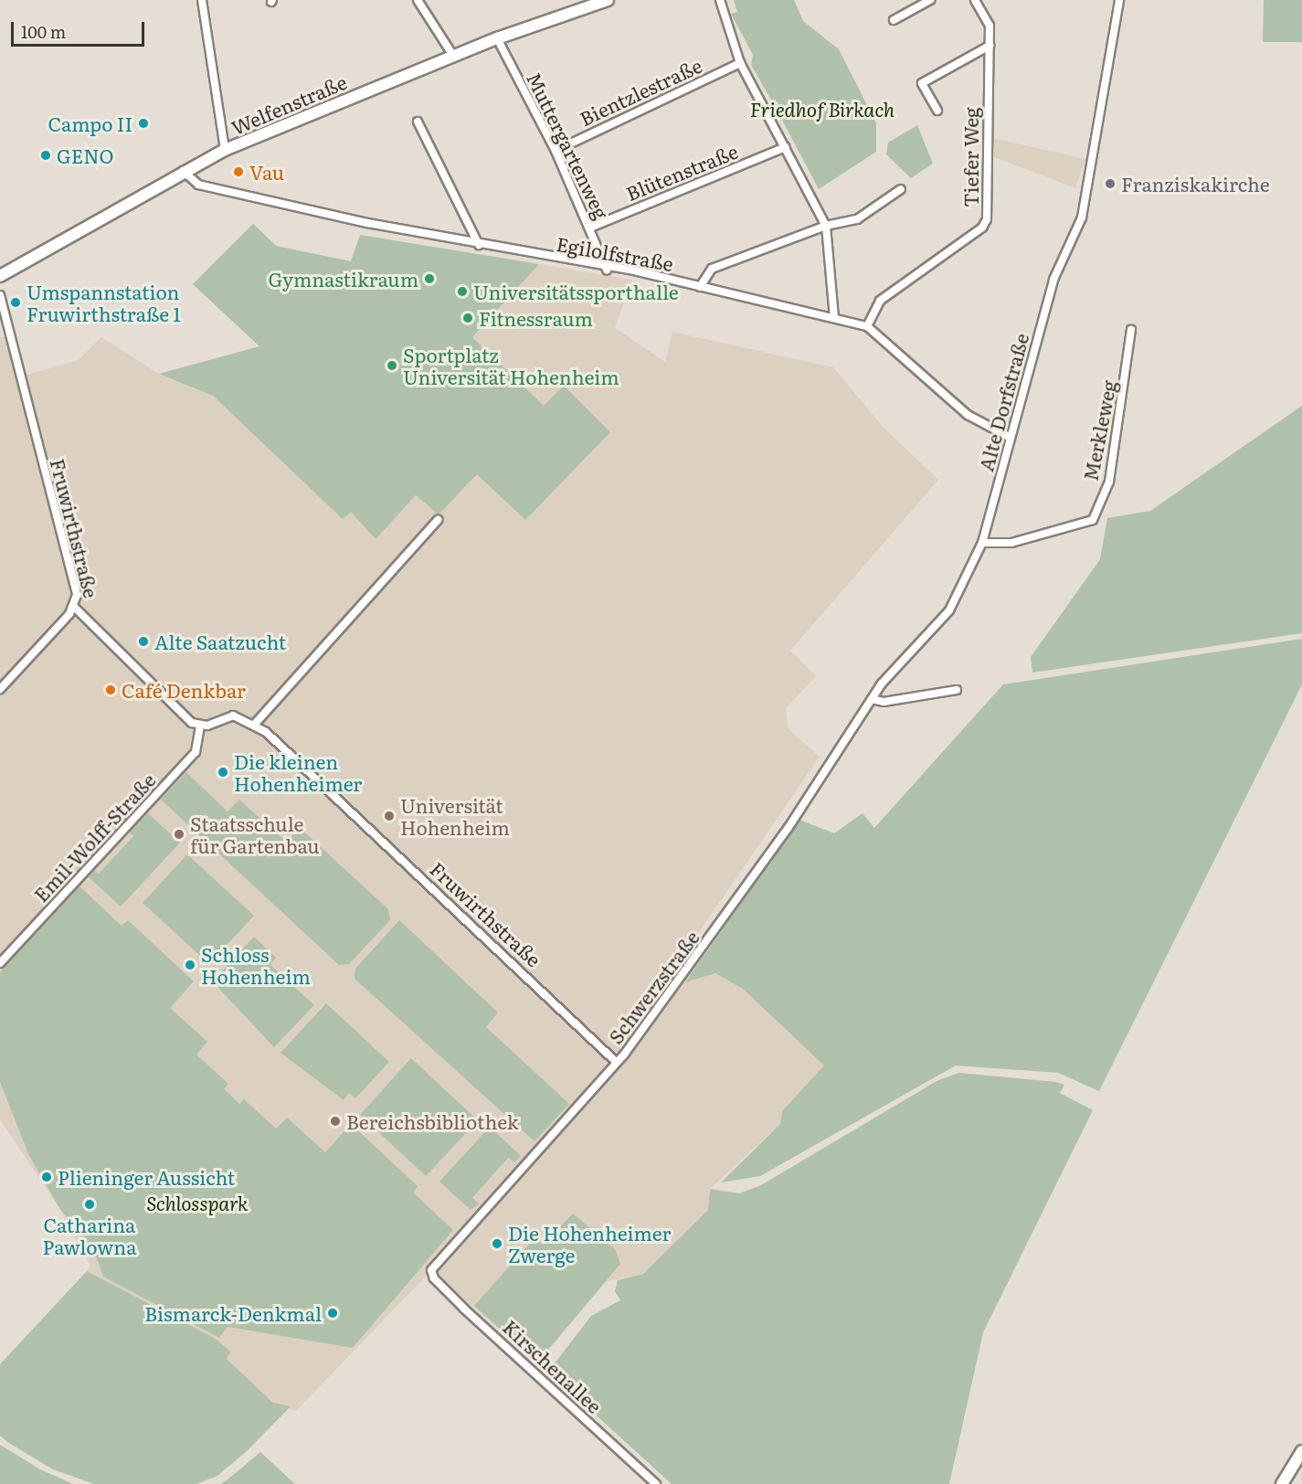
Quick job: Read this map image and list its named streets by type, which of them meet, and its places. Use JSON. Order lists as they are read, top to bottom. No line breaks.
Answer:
{"streets":{"street":["Bientzlestraße","Welfenstraße","Muttergartenweg","Tiefer Weg","Blütenstraße","Egilolfstraße","Alte Dorfstraße","Merkleweg","Fruwirthstraße","Emil-Wolff-Straße","Schwerzstraße","Kirschenallee"]},"crossings":[["Bientzlestraße","Muttergartenweg"],["Welfenstraße","Muttergartenweg"],["Welfenstraße","Egilolfstraße"],["Muttergartenweg","Blütenstraße"],["Muttergartenweg","Egilolfstraße"],["Tiefer Weg","Egilolfstraße"],["Egilolfstraße","Alte Dorfstraße"],["Alte Dorfstraße","Merkleweg"],["Alte Dorfstraße","Schwerzstraße"],["Fruwirthstraße","Emil-Wolff-Straße"],["Fruwirthstraße","Schwerzstraße"],["Schwerzstraße","Kirschenallee"]],"parks":["Friedhof Birkach","Schlosspark"],"places":["Campo II","GENO","Vau","Franziskakirche","Gymnastikraum","Universitätssporthalle","Umspannstation Fruwirthstraße 1","Fitnessraum","Sportplatz Universität Hohenheim","Alte Saatzucht","Café Denkbar","Die kleinen Hohenheimer","Universität Hohenheim","Staatsschule für Gartenbau","Schloss Hohenheim","Bereichsbibliothek","Plieninger Aussicht","Catharina Pawlowna","Die Hohenheimer Zwerge","Bismarck-Denkmal"],"scale_bar":"100 m"}
